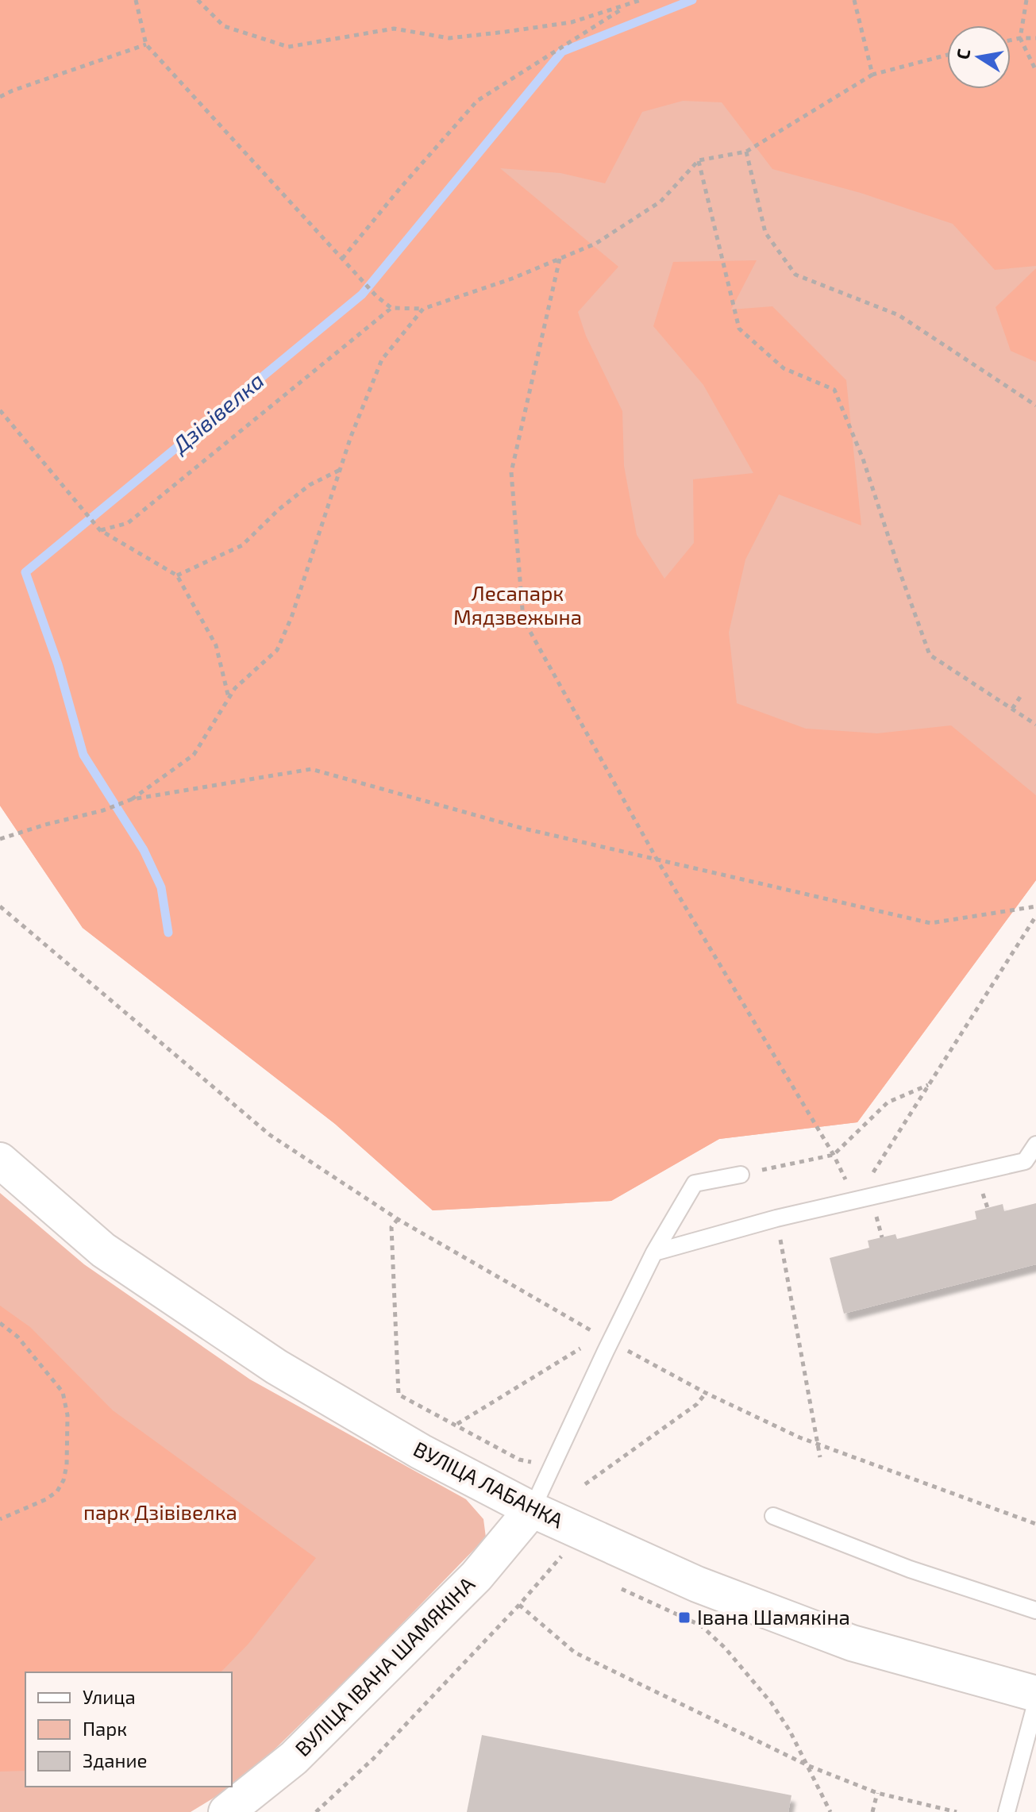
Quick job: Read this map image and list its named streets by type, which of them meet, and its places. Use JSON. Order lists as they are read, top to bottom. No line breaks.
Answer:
{"streets":{"main road":["ВУЛІЦА ЛАБАНКА","ВУЛІЦА ІВАНА ШАМЯКІНА"]},"crossings":[["ВУЛІЦА ЛАБАНКА","ВУЛІЦА ІВАНА ШАМЯКІНА"]],"water":["Дзівівелка"],"parks":["Лесапарк Мядзвежына","парк Дзівівелка"],"places":{"transit":["Івана Шамякіна"]},"legend":["Улица","Парк","Здание"],"north":"left"}
